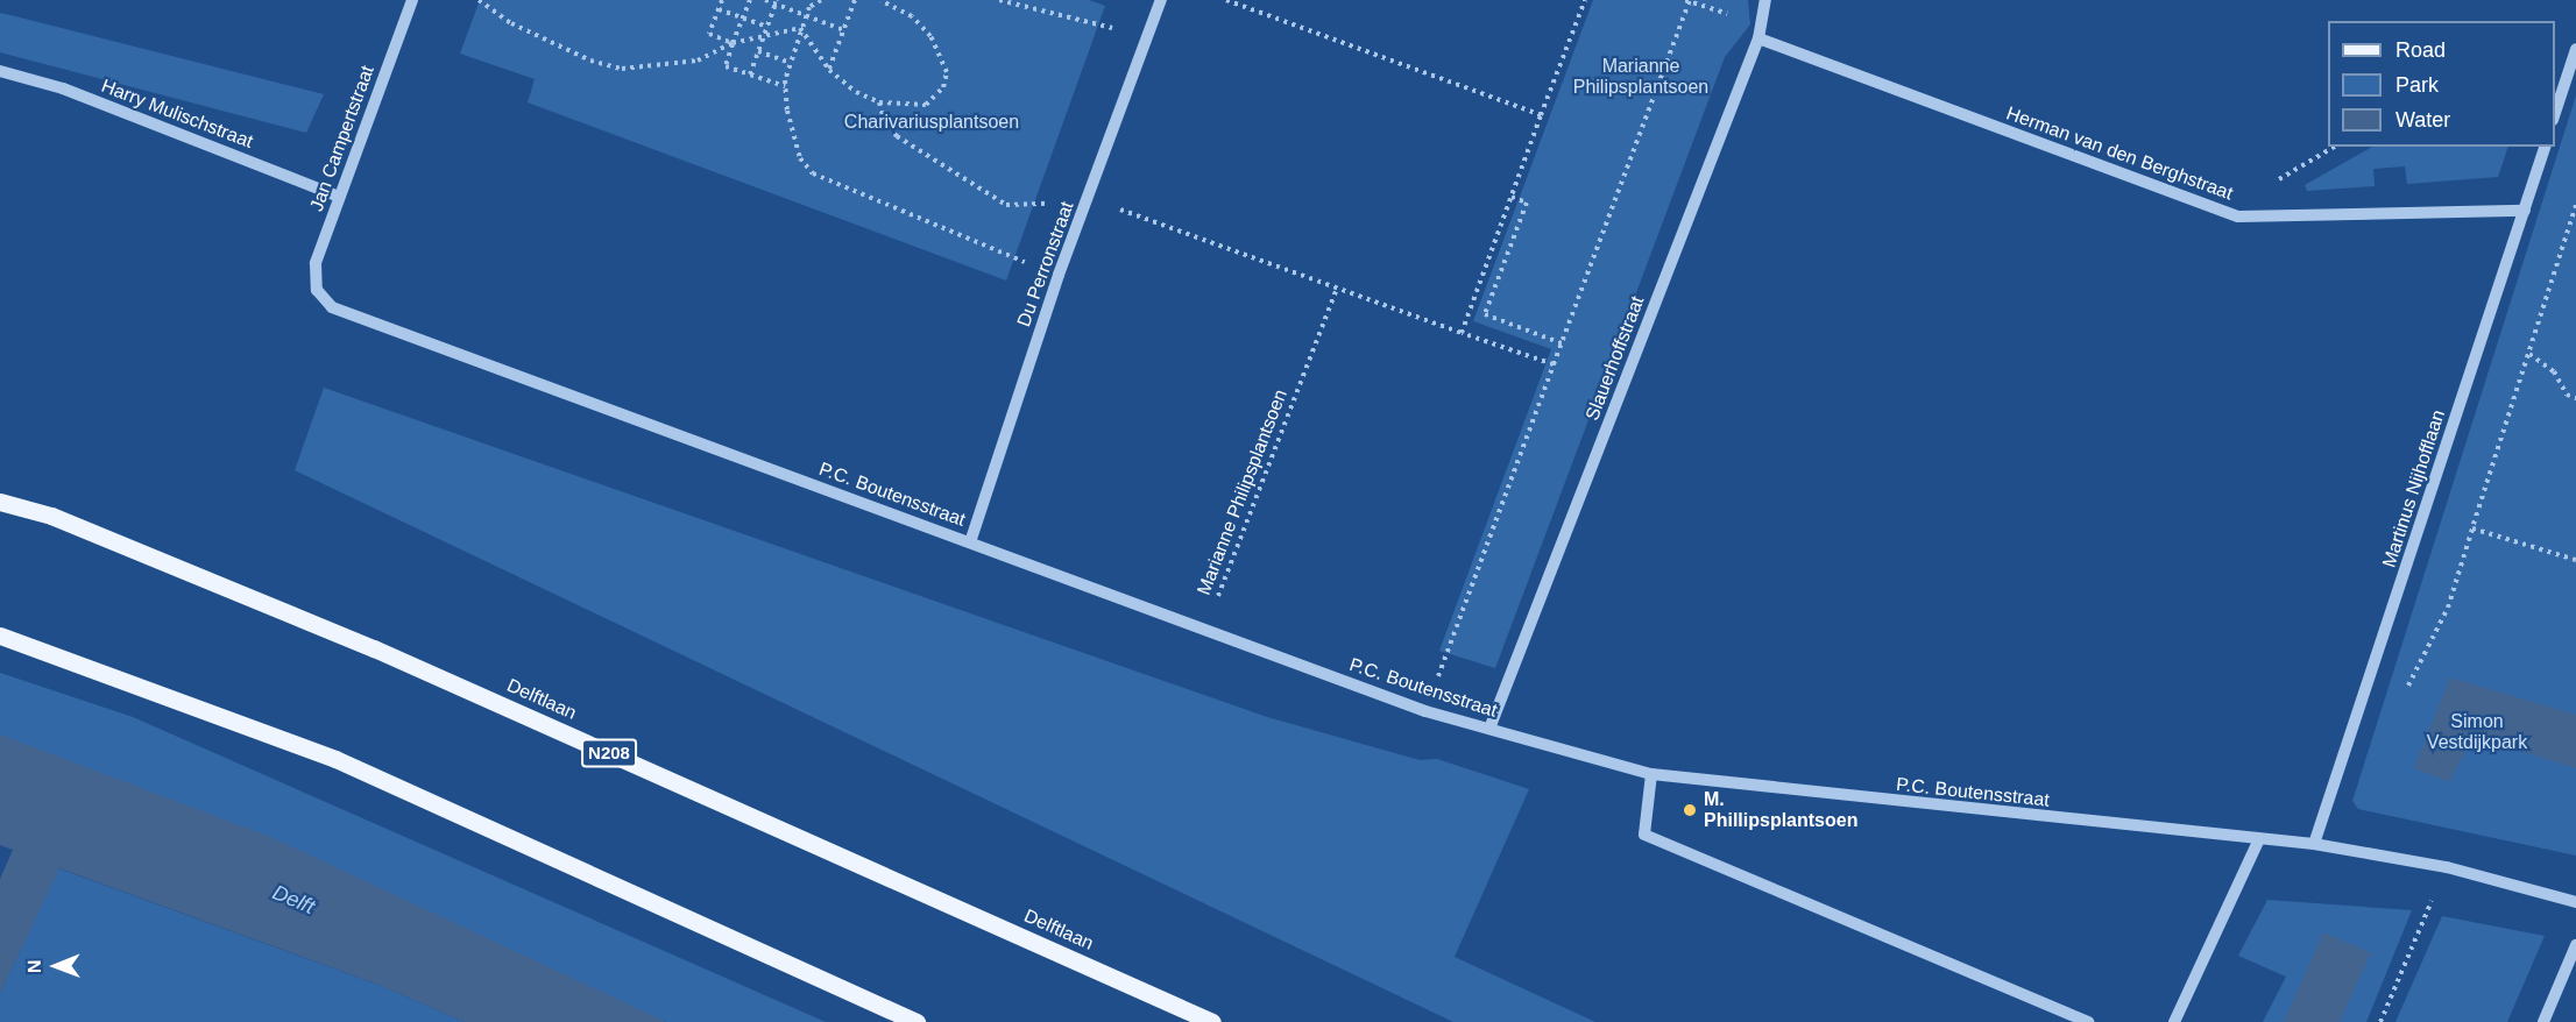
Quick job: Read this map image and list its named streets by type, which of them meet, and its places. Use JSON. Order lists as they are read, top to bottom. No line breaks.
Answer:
{"streets":{"main road":["Delftlaan","N208"],"street":["Harry Mulischstraat","Jan Campertstraat","Herman van den Berghstraat","Du Perronstraat","Slauerhoffstraat","Martinus Nijhofflaan","P.C. Boutensstraat"],"path":["Marianne Philipsplantsoen"]},"crossings":[["Harry Mulischstraat","Jan Campertstraat"],["Jan Campertstraat","P.C. Boutensstraat"],["Herman van den Berghstraat","Slauerhoffstraat"],["Herman van den Berghstraat","Martinus Nijhofflaan"],["Du Perronstraat","P.C. Boutensstraat"],["Slauerhoffstraat","P.C. Boutensstraat"],["Martinus Nijhofflaan","P.C. Boutensstraat"],["Marianne Philipsplantsoen","P.C. Boutensstraat"]],"water":["Delft"],"parks":["Marianne Philipsplantsoen","Charivariusplantsoen","Simon Vestdijkpark"],"places":["M. Phillipsplantsoen"],"legend":["Road","Park","Water"],"north":"left"}
